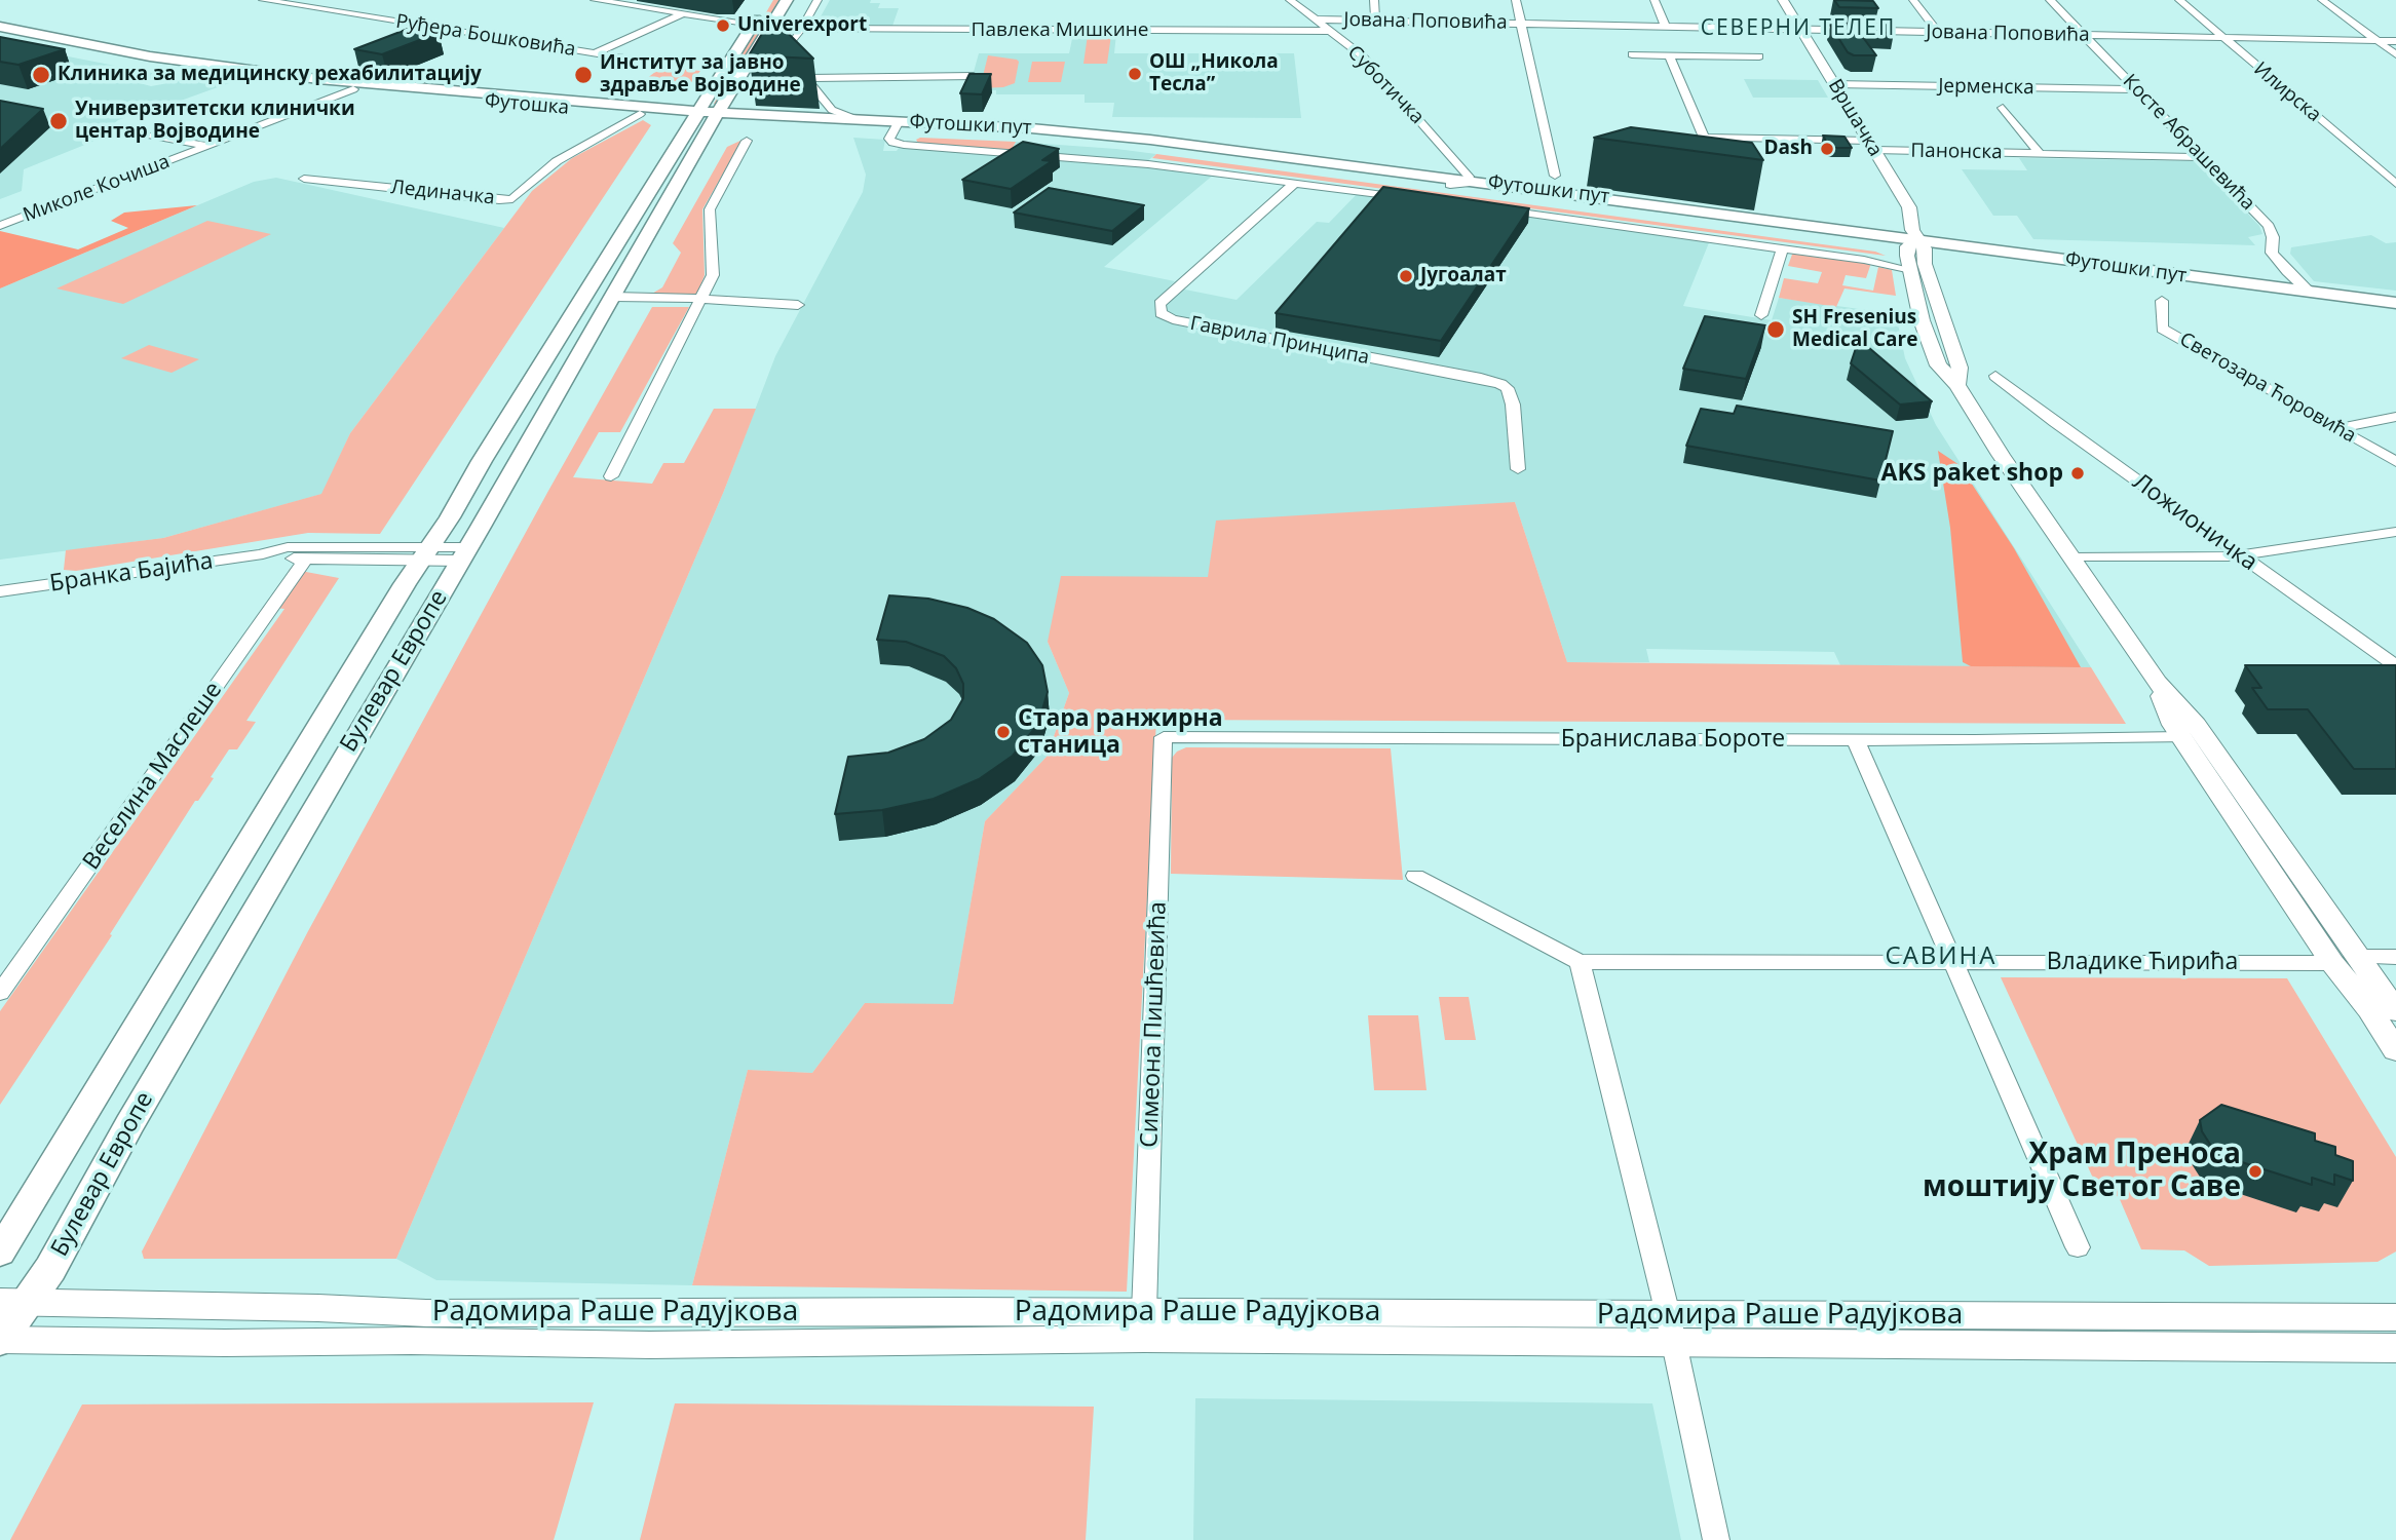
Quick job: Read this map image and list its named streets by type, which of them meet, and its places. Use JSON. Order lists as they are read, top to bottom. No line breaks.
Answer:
{"streets":{"main road":["Футошка","Футошки пут","Булевар Европе"],"street":["Јована Поповића","Павлека Мишкине","Руђера Бошковића","Суботичка","Јерменска","Илирска","Вршачка","Косте Абрашевића","Панонска","Миколе Кочиша","Лединачка","Гаврила Принципа","Светозара Ћоровића","Ложионичка","Бранка Бајића","Бранислава Бороте","Веселина Маслеше","Владике Ћирића","Симеона Пишћевића","Радомира Раше Радујкова"]},"crossings":[["Јована Поповића","Суботичка"],["Јована Поповића","Илирска"],["Јована Поповића","Вршачка"],["Јована Поповића","Косте Абрашевића"],["Павлека Мишкине","Суботичка"],["Павлека Мишкине","Булевар Европе"],["Суботичка","Футошки пут"],["Јерменска","Вршачка"],["Јерменска","Косте Абрашевића"],["Футошка","Футошки пут"],["Футошка","Миколе Кочиша"],["Футошка","Лединачка"],["Футошка","Булевар Европе"],["Вршачка","Футошки пут"],["Вршачка","Панонска"],["Футошки пут","Косте Абрашевића"],["Футошки пут","Булевар Европе"],["Косте Абрашевића","Панонска"],["Бранка Бајића","Булевар Европе"],["Бранка Бајића","Веселина Маслеше"],["Булевар Европе","Радомира Раше Радујкова"],["Бранислава Бороте","Симеона Пишћевића"],["Симеона Пишћевића","Радомира Раше Радујкова"]],"districts":["СЕВЕРНИ ТЕЛЕП","САВИНА"],"places":["Univerexport","ОШ „Никола Тесла”","Клиника за медицинску рехабилитацију","Институт за јавно здравље Војводине","Универзитетски клинички центар Војводине","Dash","Југоалат","SH Fresenius Medical Care","AKS paket shop","Стара ранжирна станица","Храм Преноса моштију Светог Саве"]}
